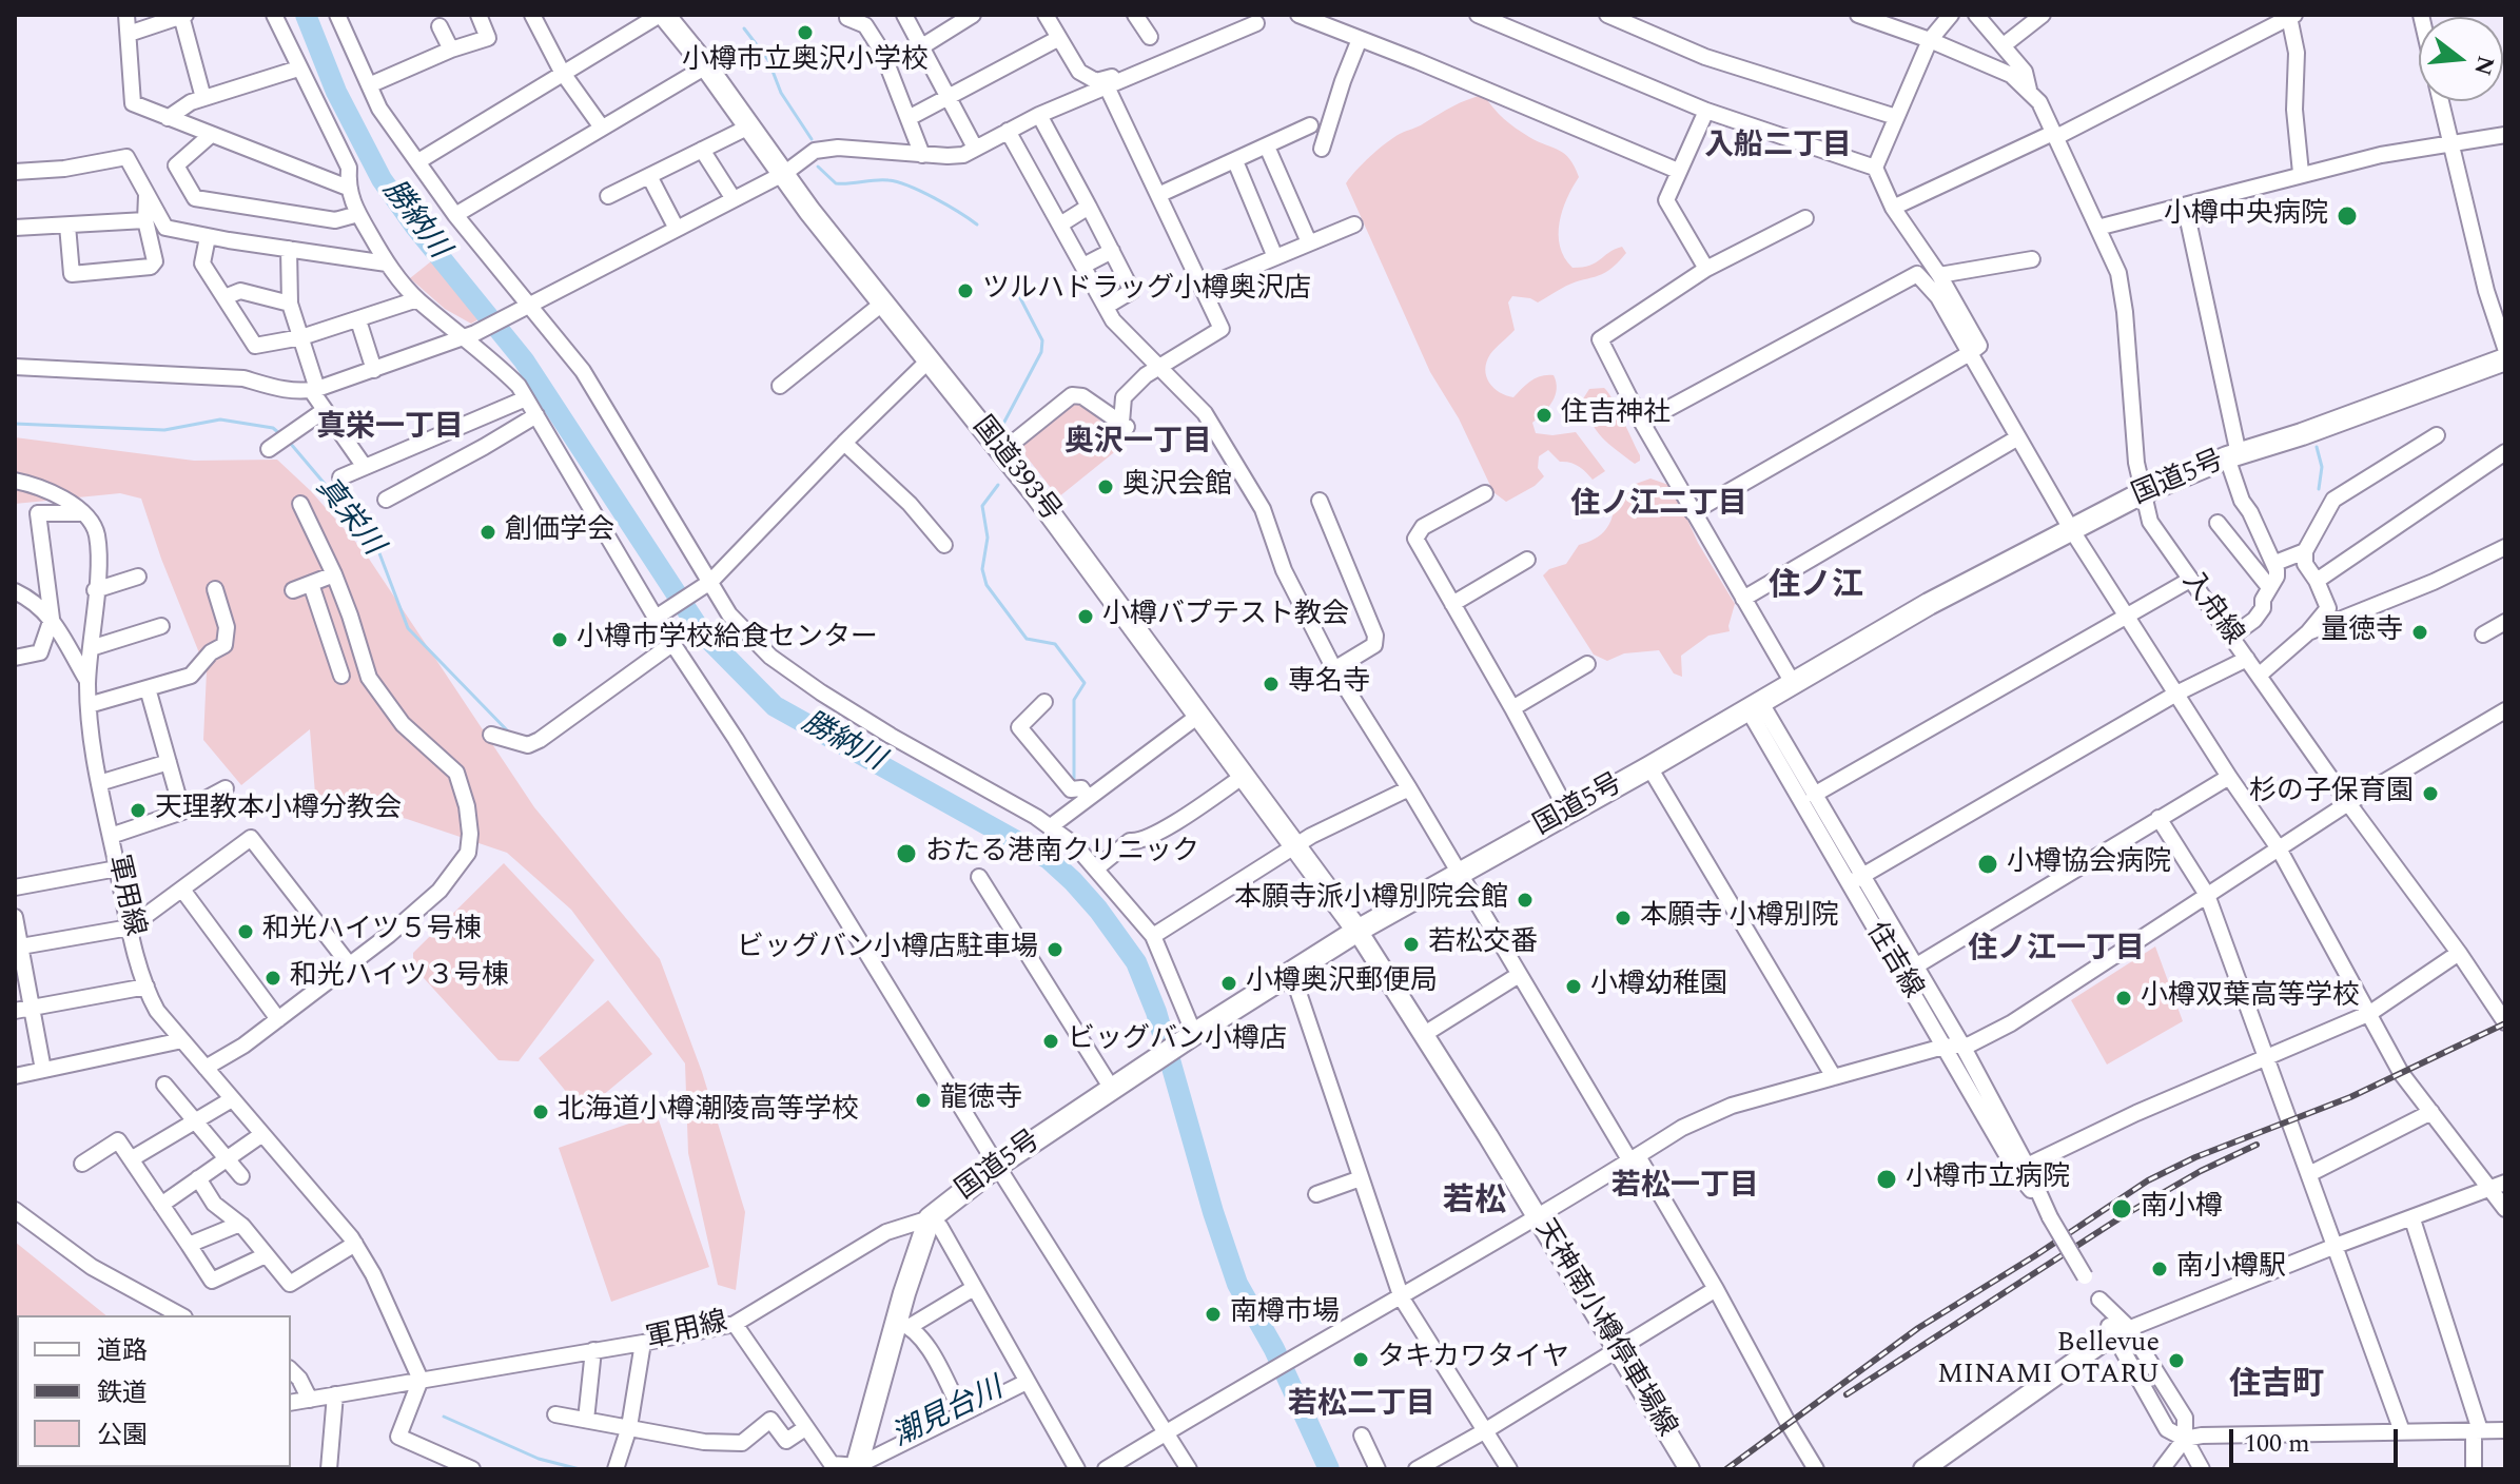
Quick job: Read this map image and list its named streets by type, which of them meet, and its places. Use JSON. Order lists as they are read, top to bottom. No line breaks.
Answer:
{"streets":{"highway":["国道393号","国道5号"],"main road":["天神南小樽停車場線"],"street":["入舟線","軍用線","住吉線"]},"crossings":[["国道393号","国道5号"],["国道393号","天神南小樽停車場線"],["国道5号","入舟線"],["国道5号","軍用線"],["国道5号","住吉線"],["国道5号","天神南小樽停車場線"]],"districts":["入船二丁目","真栄一丁目","奥沢一丁目","住ノ江二丁目","住ノ江","住ノ江一丁目","若松一丁目","若松","住吉町","若松二丁目"],"water":["勝納川","真栄川","潮見台川"],"places":["小樽市立奥沢小学校","小樽中央病院","ツルハドラッグ小樽奥沢店","住吉神社","奥沢会館","創価学会","小樽バプテスト教会","量徳寺","小樽市学校給食センター","専名寺","杉の子保育園","天理教本小樽分教会","おたる港南クリニック","小樽協会病院","本願寺派小樽別院会館","本願寺 小樽別院","和光ハイツ５号棟","若松交番","ビッグバン小樽店駐車場","和光ハイツ３号棟","小樽奥沢郵便局","小樽幼稚園","小樽双葉高等学校","ビッグバン小樽店","龍徳寺","北海道小樽潮陵高等学校","小樽市立病院","南小樽","南小樽駅","南樽市場","タキカワタイヤ","Bellevue MINAMI OTARU"],"legend":["道路","鉄道","公園"],"scale_bar":"100 m","north":"right"}
